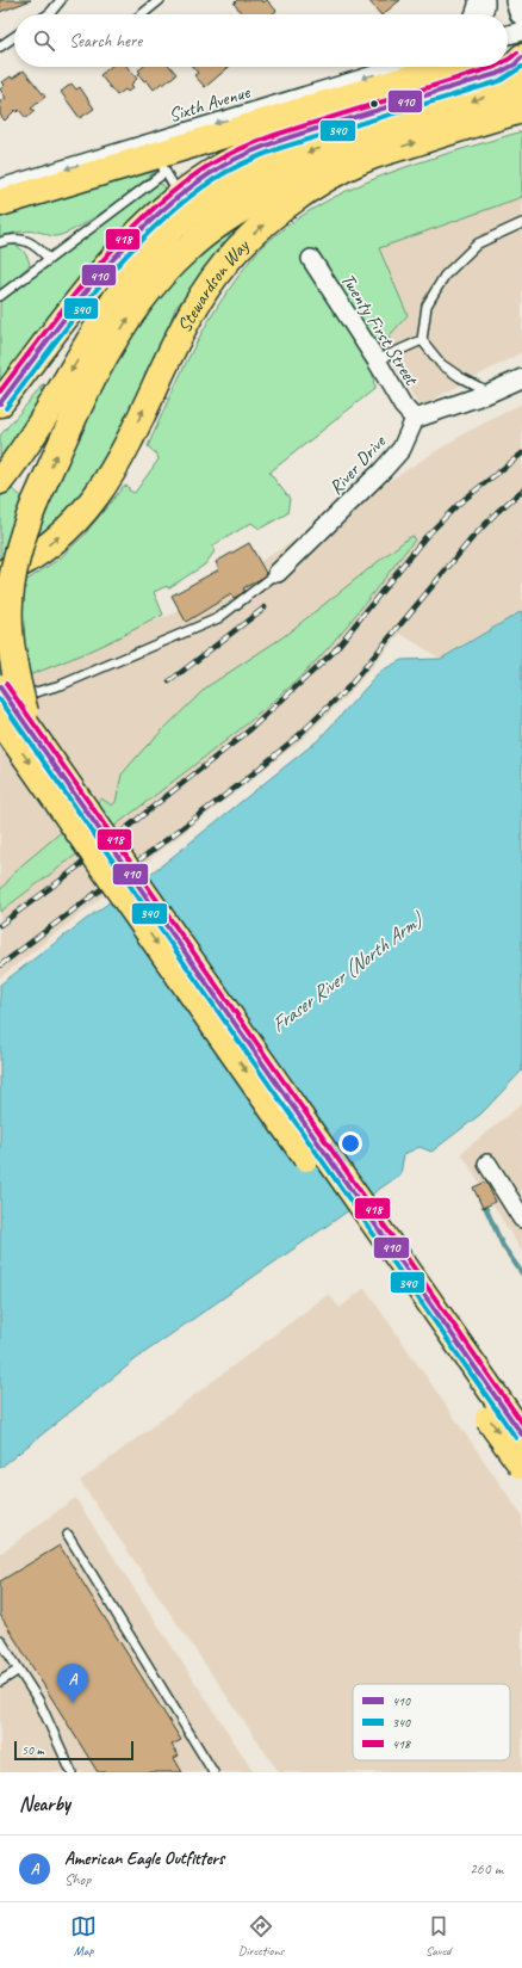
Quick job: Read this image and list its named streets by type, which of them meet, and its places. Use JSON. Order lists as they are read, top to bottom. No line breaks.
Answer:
{"streets":{"main road":["Stewardson Way"],"street":["Sixth Avenue","Twenty First Street","River Drive"]},"crossings":[["Twenty First Street","River Drive"]],"one_way":["Sixth Avenue"],"water":["Fraser River (North Arm)"],"lines":["transit line 418","transit line 410","transit line 340"],"legend":["410","340","418"],"scale_bar":"50 m","page":{"search":"Search here","pins":"A","scale":"50 m","heading":"Nearby","list":[{"mark":"A","name":"American Eagle Outfitters","note":"Shop","value":"260 m"}],"nav":["Map","Directions","Saved"]}}
